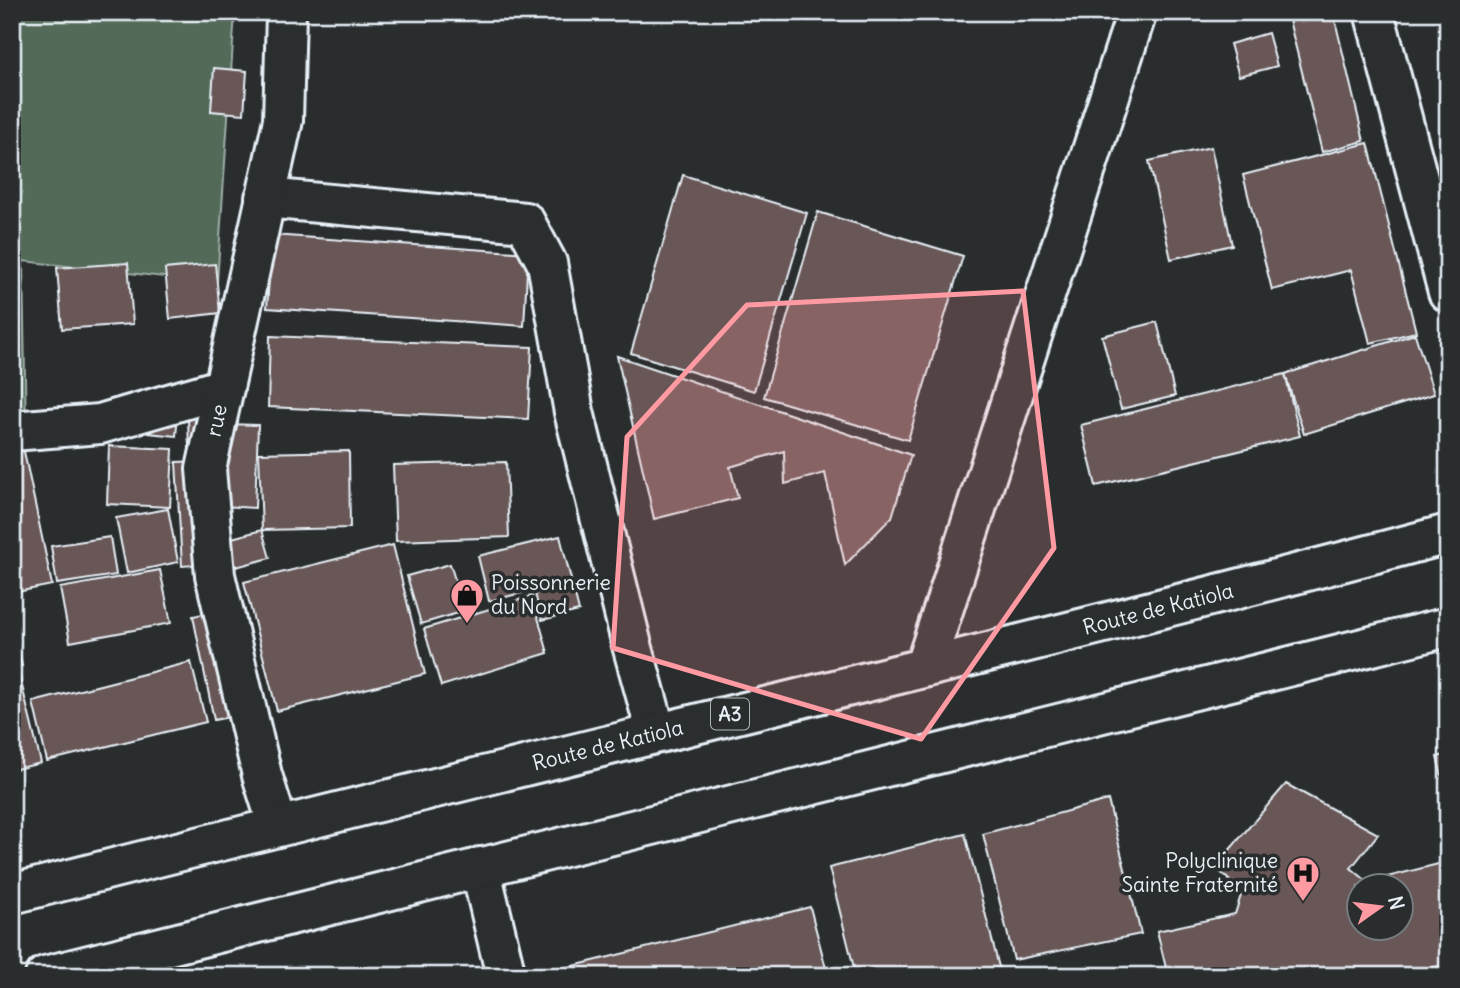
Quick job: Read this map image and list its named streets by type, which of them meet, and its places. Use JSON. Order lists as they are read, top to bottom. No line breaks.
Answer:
{"streets":{"main road":["rue","Route de Katiola","A3"]},"crossings":[["rue","Route de Katiola"]],"places":{"shop":["Poissonnerie du Nord"],"hospital":["Polyclinique Sainte Fraternité"]},"north":"right"}
